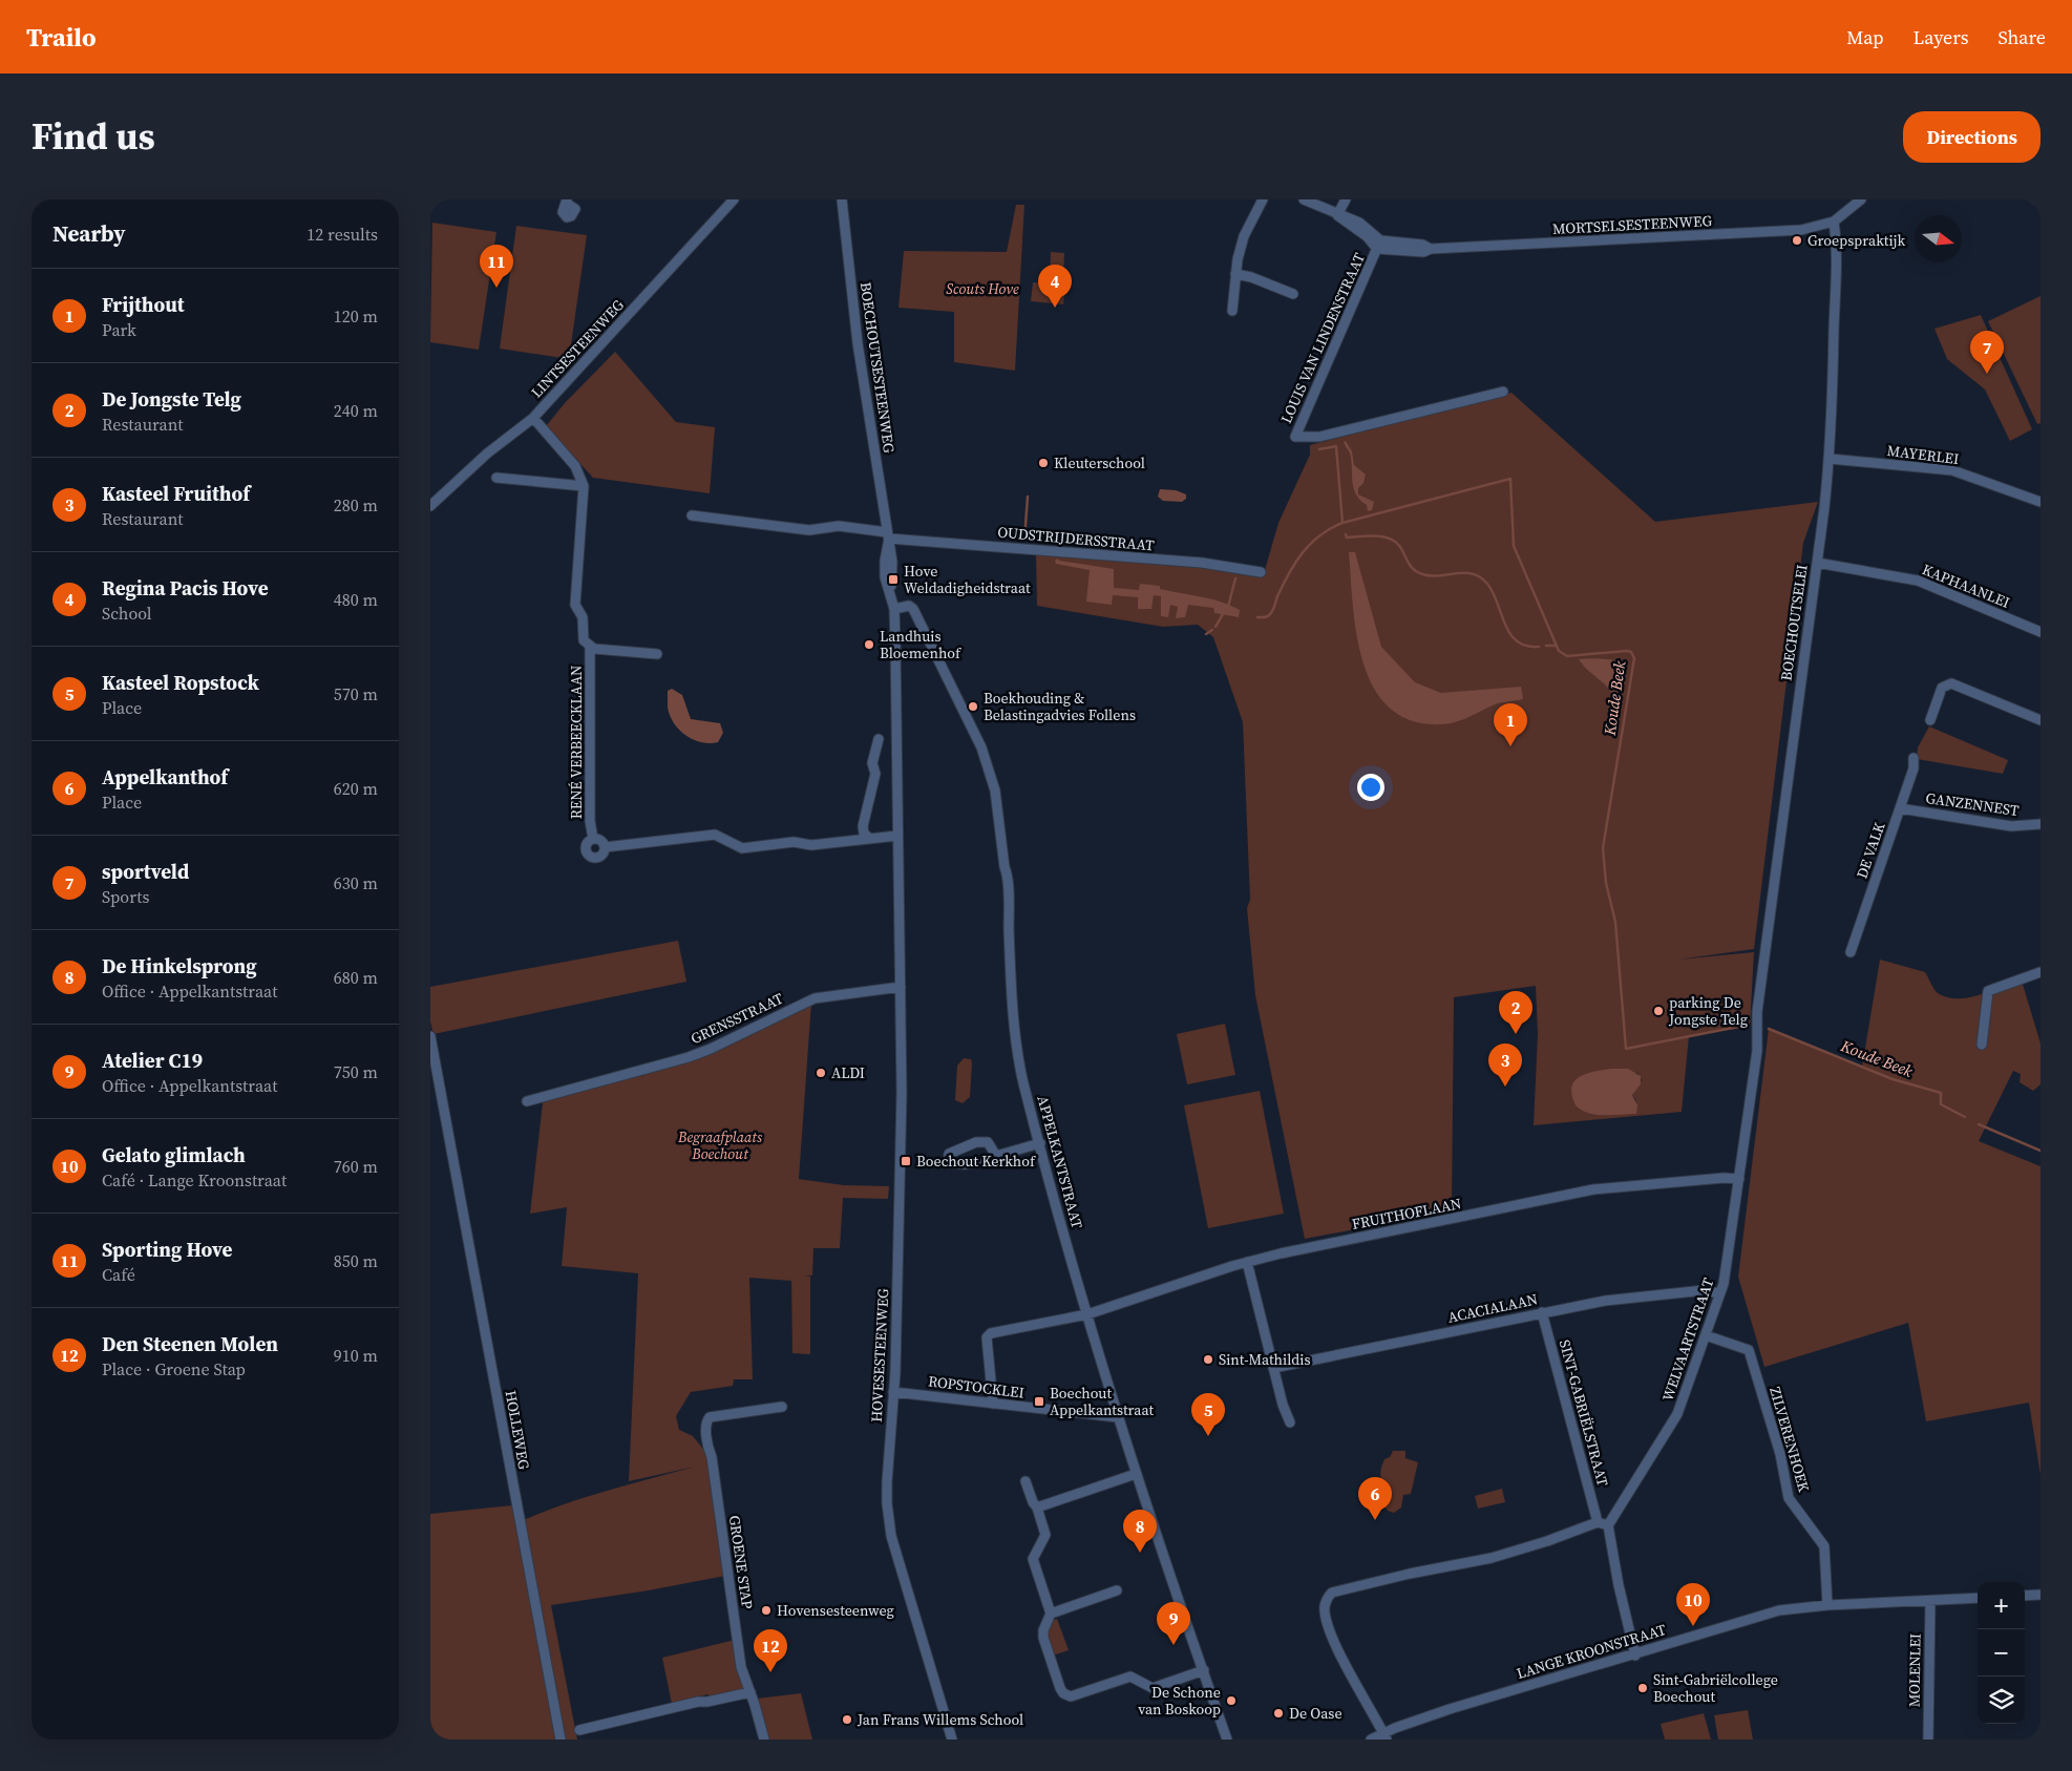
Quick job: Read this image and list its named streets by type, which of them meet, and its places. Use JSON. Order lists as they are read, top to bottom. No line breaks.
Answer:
{"streets":{"street":["MORTSELSESTEENWEG","LOUIS VAN LINDENSTRAAT","LINTSESTEENWEG","BOECHOUTSESTEENWEG","MAYERLEI","OUDSTRIJDERSSTRAAT","KAPHAANLEI","BOECHOUTSELEI","RENÉ VERBEECKLAAN","GANZENNEST","DE VALK","GRENSSTRAAT","APPELKANTSTRAAT","FRUITHOFLAAN","ACACIALAAN","WELVAARTSTRAAT","HOVESESTEENWEG","ROPSTOCKLEI","SINT-GABRIËLSTRAAT","HOLLEWEG","ZILVERENHOEK","GROENE STAP","LANGE KROONSTRAAT","MOLENLEI"]},"crossings":[["MORTSELSESTEENWEG","LOUIS VAN LINDENSTRAAT"],["MORTSELSESTEENWEG","BOECHOUTSELEI"],["BOECHOUTSESTEENWEG","OUDSTRIJDERSSTRAAT"],["BOECHOUTSESTEENWEG","APPELKANTSTRAAT"],["BOECHOUTSESTEENWEG","HOVESESTEENWEG"],["MAYERLEI","BOECHOUTSELEI"],["KAPHAANLEI","BOECHOUTSELEI"],["BOECHOUTSELEI","WELVAARTSTRAAT"],["GANZENNEST","DE VALK"],["GRENSSTRAAT","HOVESESTEENWEG"],["APPELKANTSTRAAT","FRUITHOFLAAN"],["APPELKANTSTRAAT","ROPSTOCKLEI"],["FRUITHOFLAAN","WELVAARTSTRAAT"],["FRUITHOFLAAN","ROPSTOCKLEI"],["ACACIALAAN","WELVAARTSTRAAT"],["ACACIALAAN","SINT-GABRIËLSTRAAT"],["WELVAARTSTRAAT","ZILVERENHOEK"],["HOVESESTEENWEG","ROPSTOCKLEI"],["ZILVERENHOEK","LANGE KROONSTRAAT"],["LANGE KROONSTRAAT","MOLENLEI"]],"water":["Koude Beek"],"parks":["Scouts Hove","Begraafplaats Boechout"],"places":{"other":["Groepspraktijk","Kleuterschool","Landhuis Bloemenhof","Boekhouding & Belastingadvies Follens","parking De Jongste Telg","ALDI","Sint-Mathildis","Hovensesteenweg","Sint-Gabriëlcollege Boechout","De Schone van Boskoop","De Oase","Jan Frans Willems School"],"transit":["Hove Weldadigheidstraat","Boechout Kerkhof","Boechout Appelkantstraat"]},"north":"right","page":{"header":"Trailo","nav":["Map","Layers","Share"],"title":"Find us","buttons":"Directions","heading":["Nearby","12 results"],"pins":["11","4","7","1","2","3","5","6","8","10","9","12"],"list":[{"mark":"1","name":"Frijthout","note":"Park","value":"120 m"},{"mark":"2","name":"De Jongste Telg","note":"Restaurant","value":"240 m"},{"mark":"3","name":"Kasteel Fruithof","note":"Restaurant","value":"280 m"},{"mark":"4","name":"Regina Pacis Hove","note":"School","value":"480 m"},{"mark":"5","name":"Kasteel Ropstock","note":"Place","value":"570 m"},{"mark":"6","name":"Appelkanthof","note":"Place","value":"620 m"},{"mark":"7","name":"sportveld","note":"Sports","value":"630 m"},{"mark":"8","name":"De Hinkelsprong","note":"Office · Appelkantstraat","value":"680 m"},{"mark":"9","name":"Atelier C19","note":"Office · Appelkantstraat","value":"750 m"},{"mark":"10","name":"Gelato glimlach","note":"Café · Lange Kroonstraat","value":"760 m"},{"mark":"11","name":"Sporting Hove","note":"Café","value":"850 m"},{"mark":"12","name":"Den Steenen Molen","note":"Place · Groene Stap","value":"910 m"}],"map_buttons":["+","−"]}}
